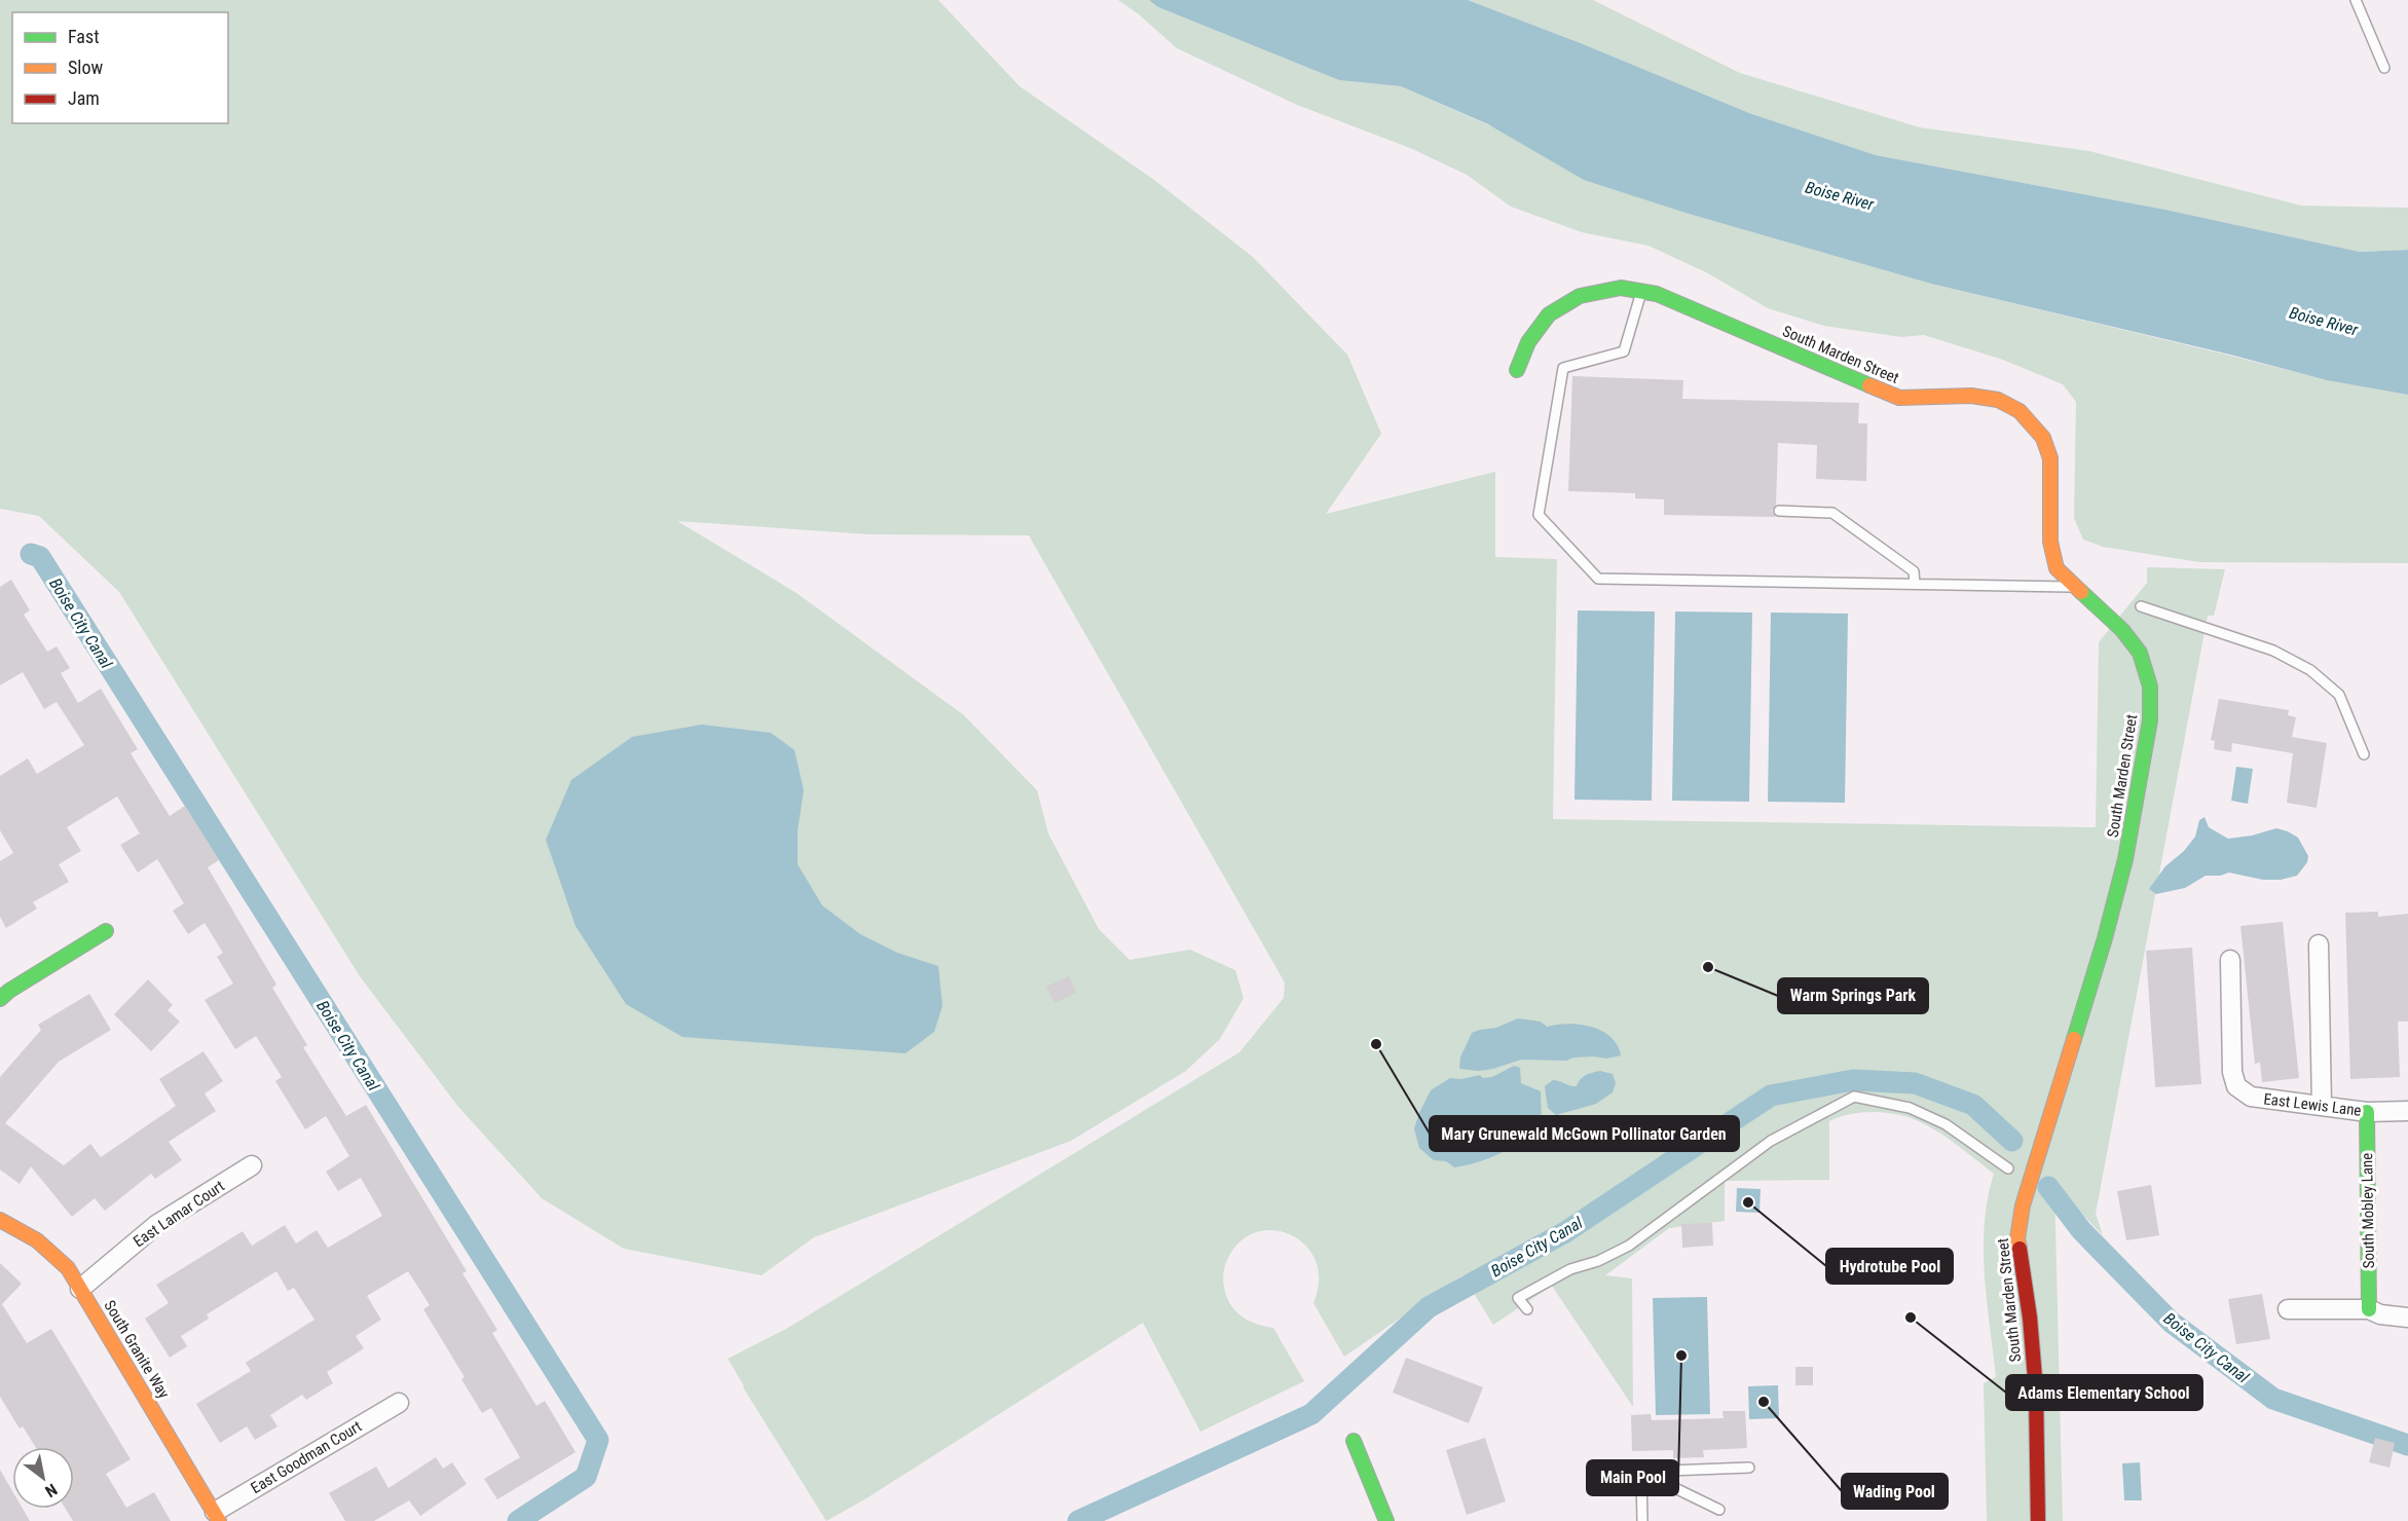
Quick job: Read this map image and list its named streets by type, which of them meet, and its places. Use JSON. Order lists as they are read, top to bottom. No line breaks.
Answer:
{"streets":{"street":["South Marden Street","East Lewis Lane","South Mobley Lane","East Lamar Court","South Granite Way","East Goodman Court"]},"crossings":[["East Lewis Lane","South Mobley Lane"],["East Lamar Court","South Granite Way"],["South Granite Way","East Goodman Court"]],"water":["Boise River","Boise City Canal"],"places":["Warm Springs Park","Mary Grunewald McGown Pollinator Garden","Hydrotube Pool","Adams Elementary School","Main Pool","Wading Pool"],"legend":["Fast","Slow","Jam"],"north":"bottom right"}
